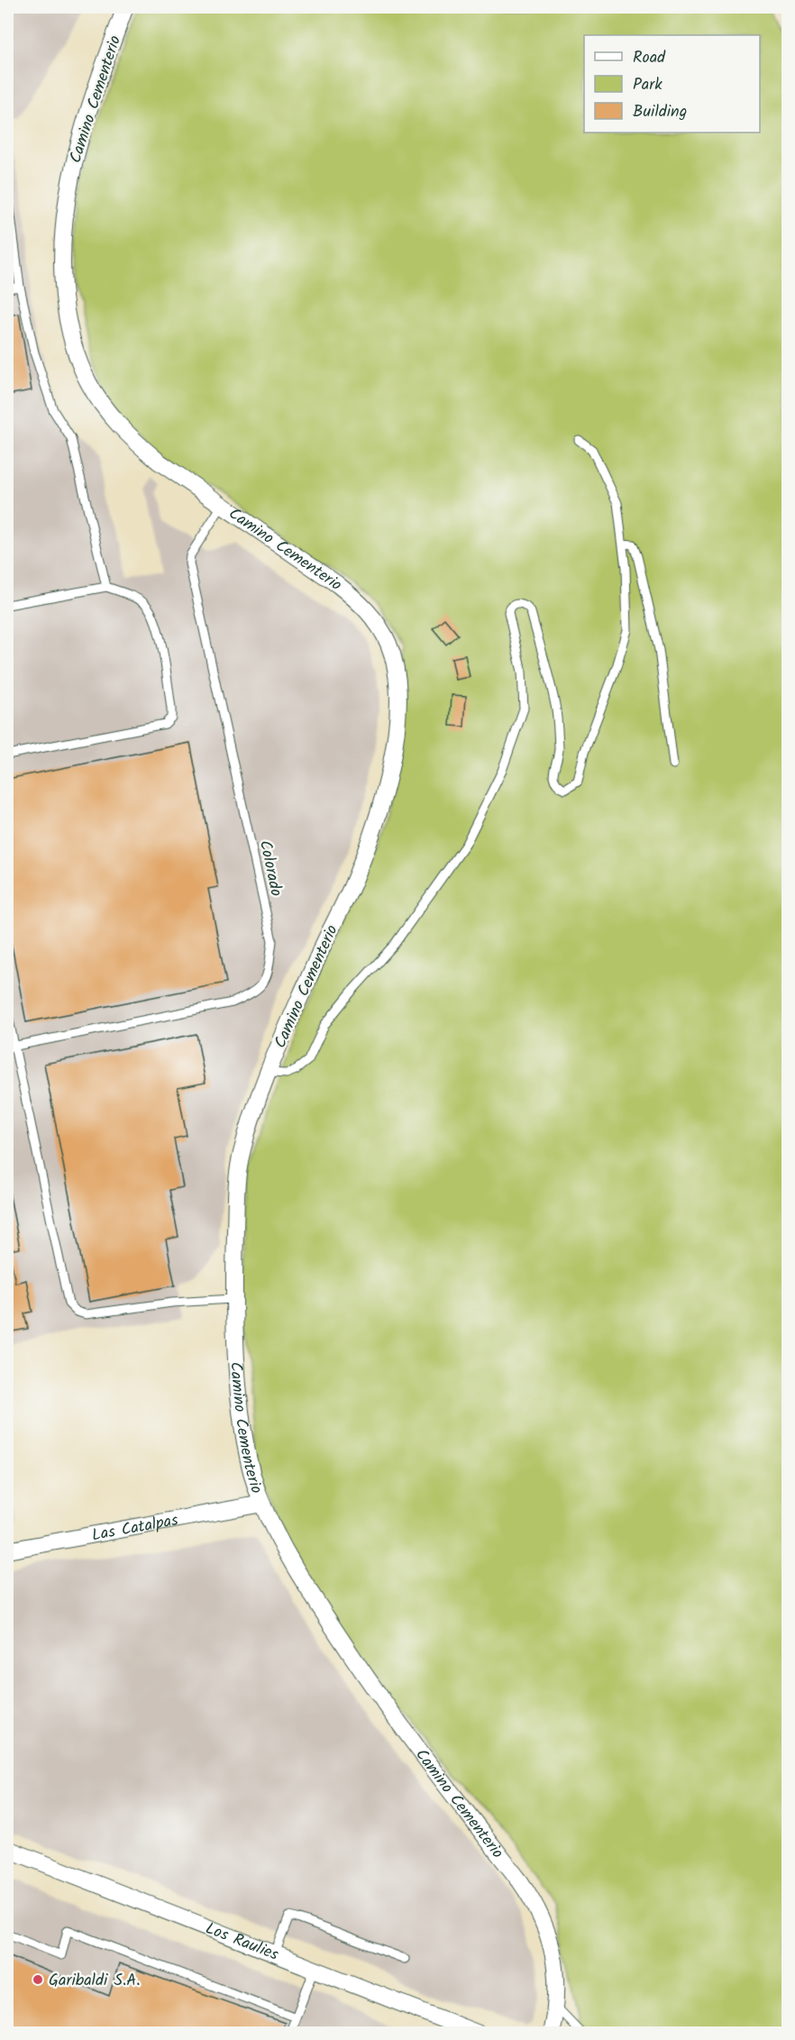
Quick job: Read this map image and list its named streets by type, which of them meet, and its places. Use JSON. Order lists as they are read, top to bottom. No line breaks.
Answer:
{"streets":{"street":["Camino Cementerio","Las Catalpas","Los Raulies"],"lane":["Colorado"]},"crossings":[["Camino Cementerio","Colorado"],["Camino Cementerio","Las Catalpas"]],"places":["Garibaldi S.A."],"legend":["Road","Park","Building"]}
